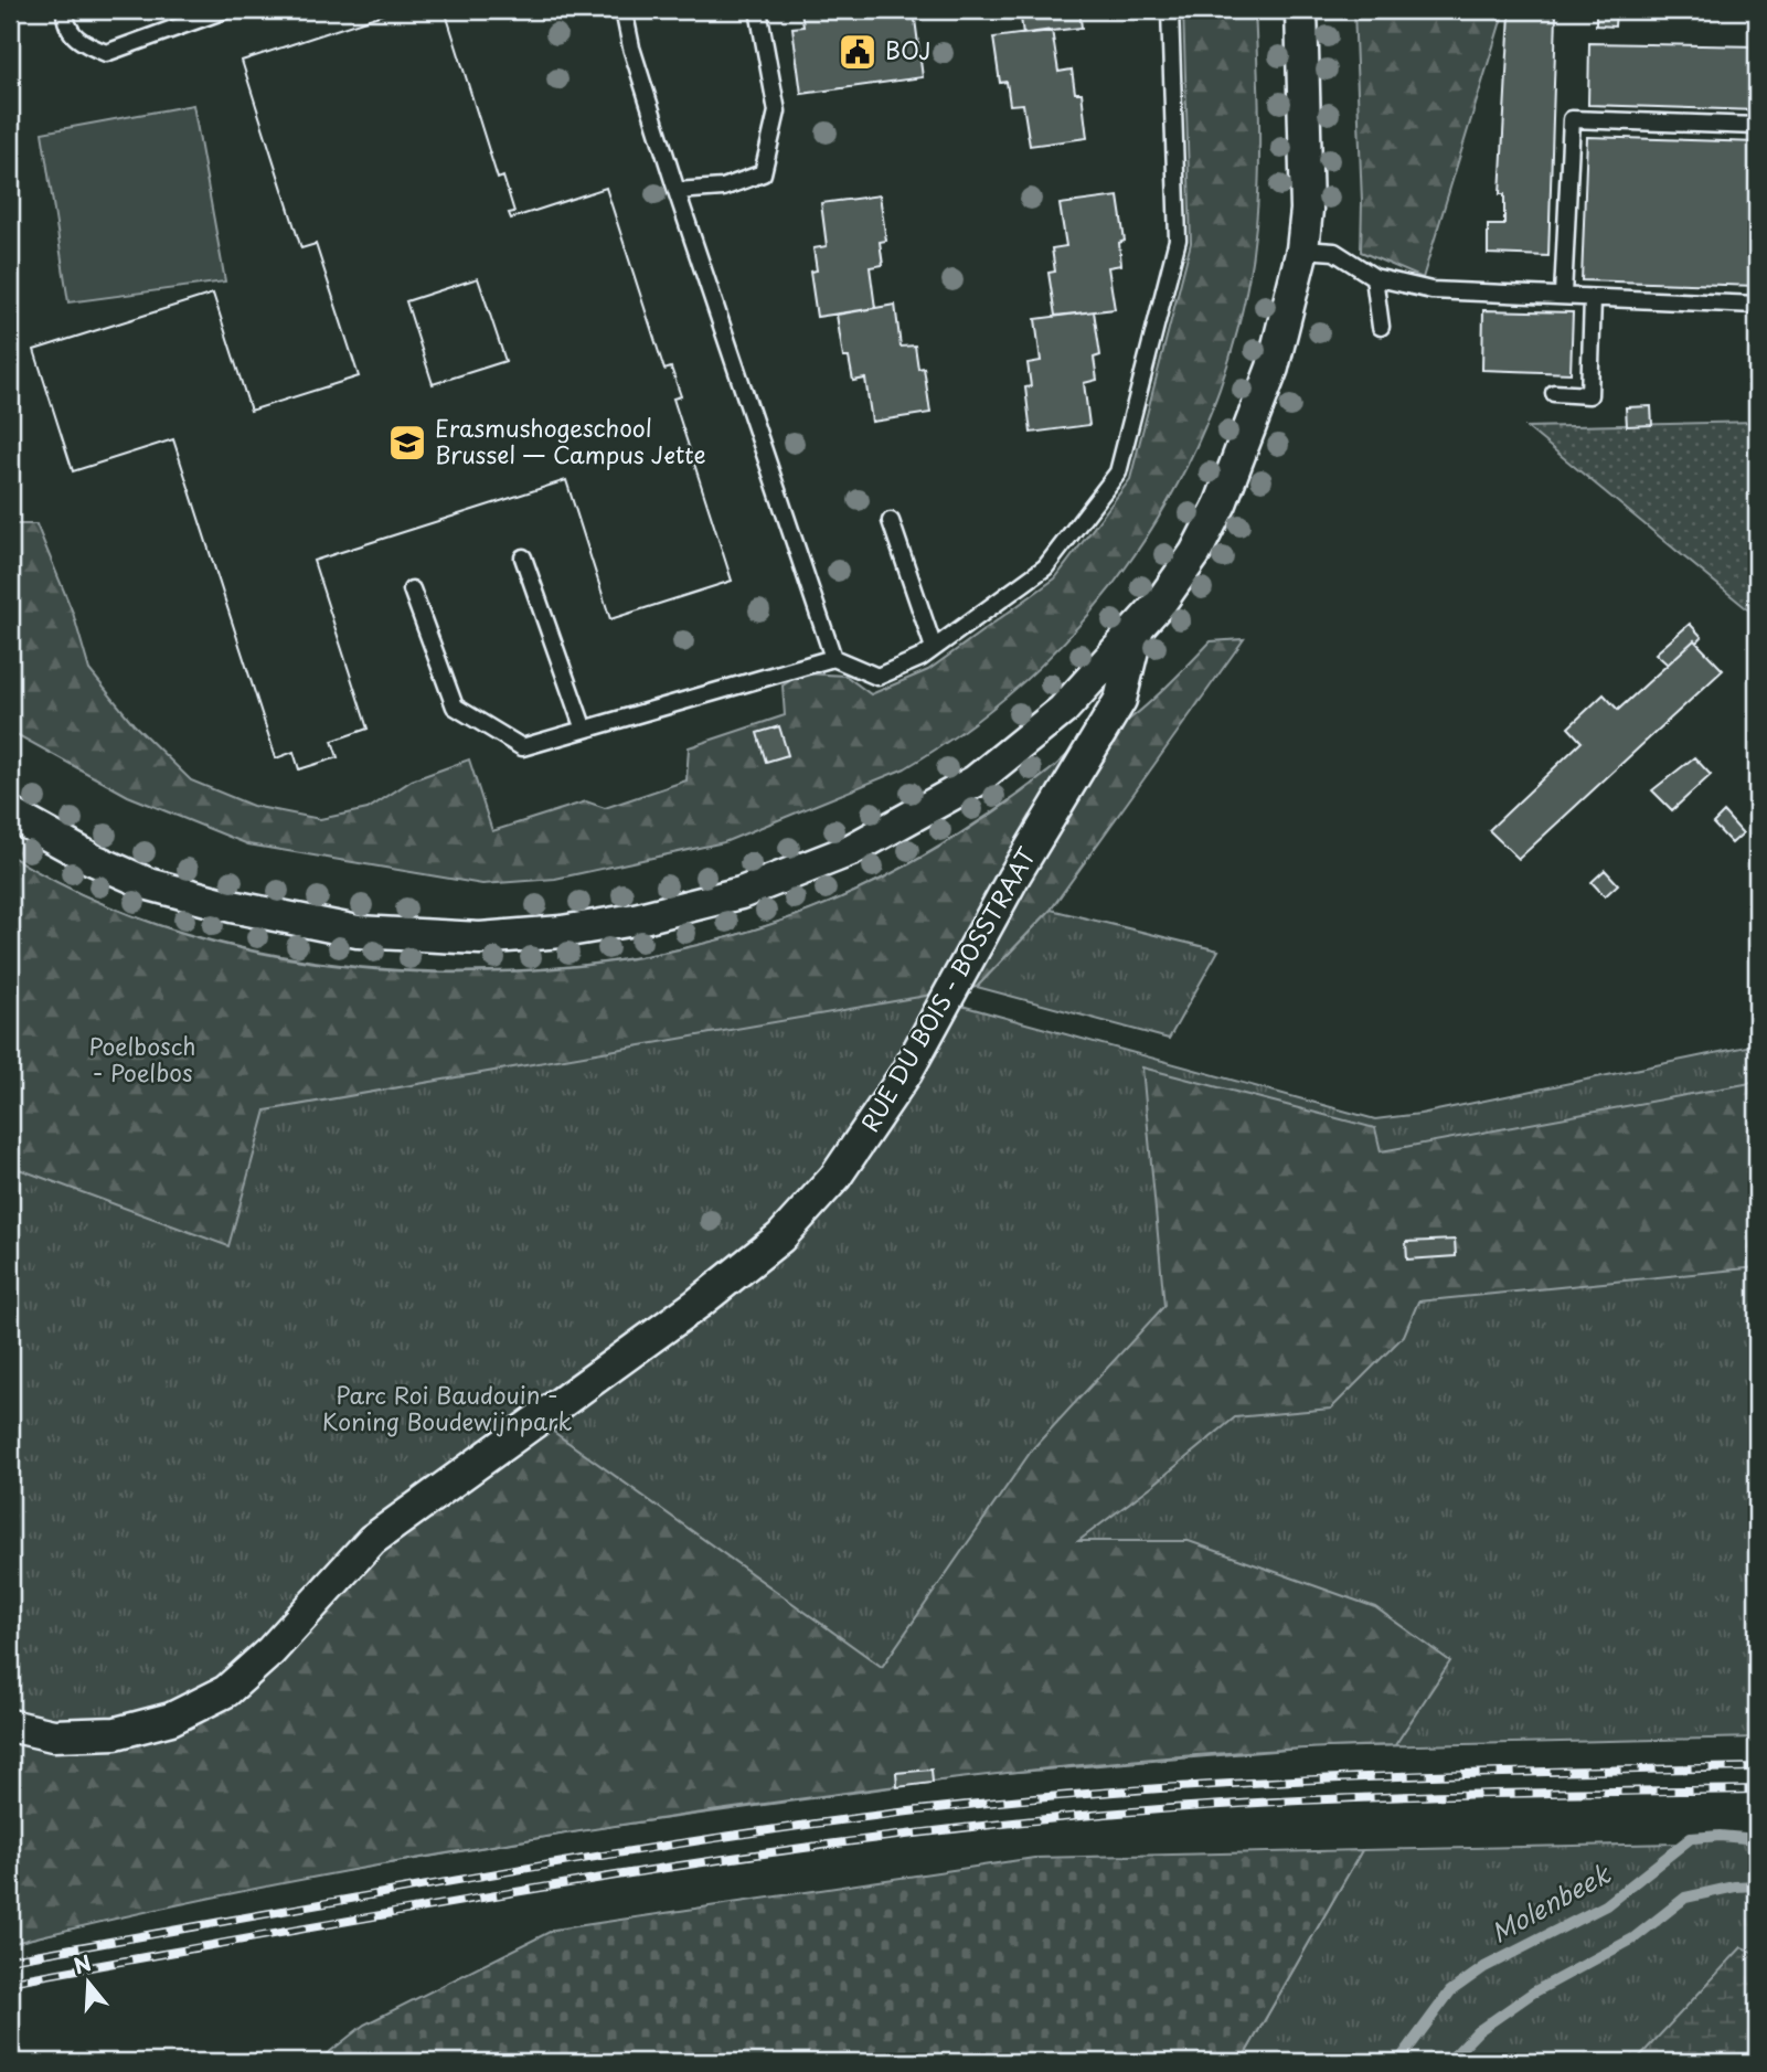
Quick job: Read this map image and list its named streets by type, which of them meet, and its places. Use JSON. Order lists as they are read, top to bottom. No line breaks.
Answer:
{"streets":{"street":["RUE DU BOIS - BOSSTRAAT"]},"water":["Molenbeek"],"parks":["Poelbosch - Poelbos","Parc Roi Baudouin - Koning Boudewijnpark"],"places":{"public building":["BOJ"],"school or university":["Erasmushogeschool Brussel — Campus Jette"]},"north":"top"}
